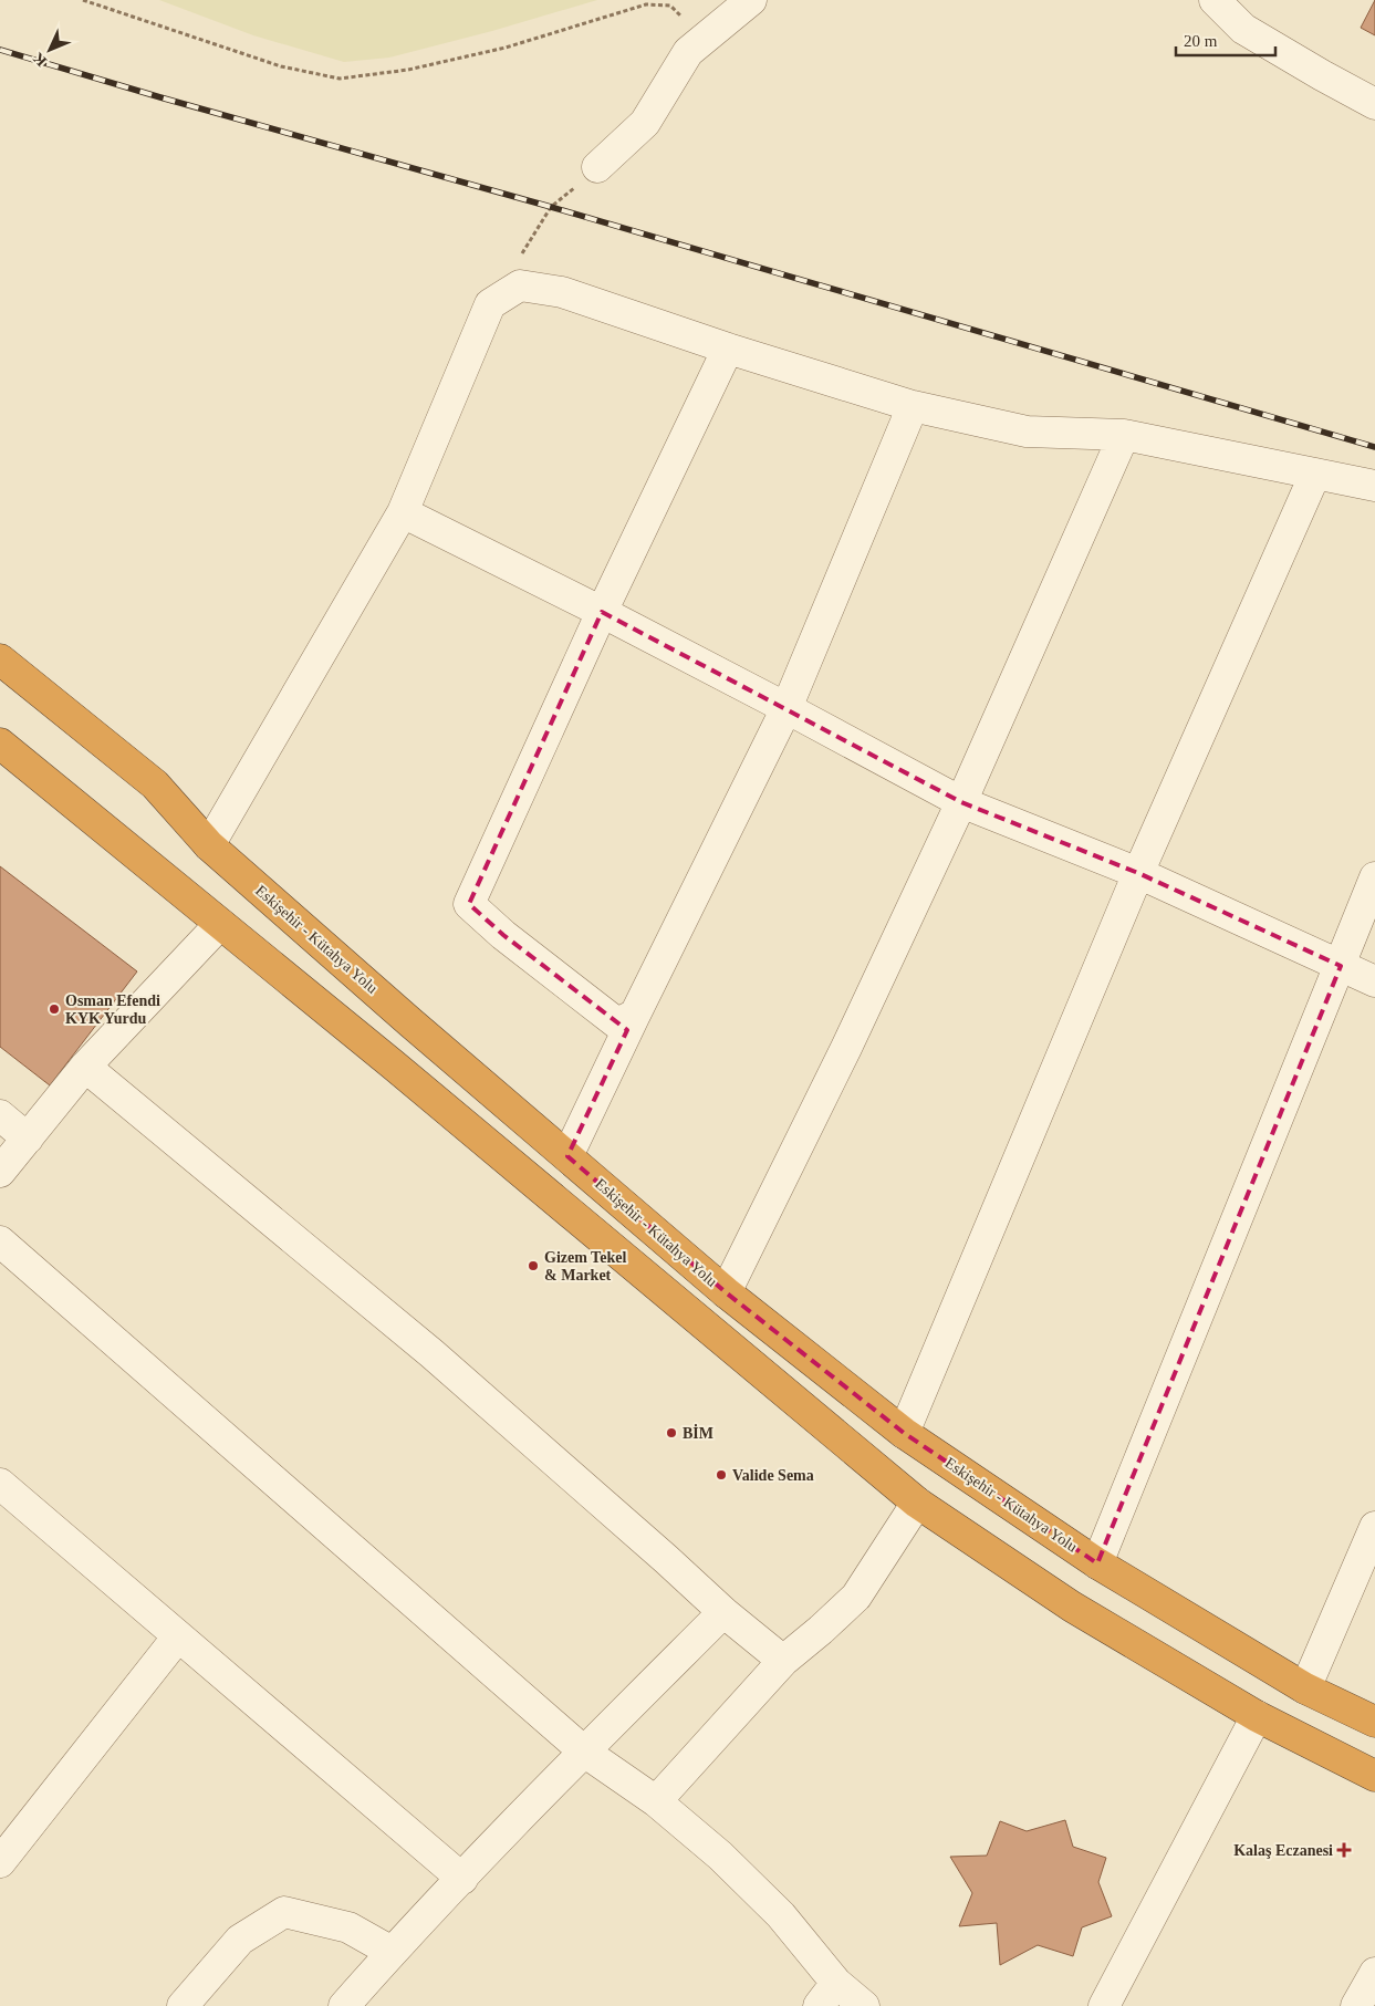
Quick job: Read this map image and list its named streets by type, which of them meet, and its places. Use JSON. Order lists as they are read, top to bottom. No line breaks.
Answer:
{"streets":{"highway":["Eskişehir - Kütahya Yolu"]},"places":{"other":["Osman Efendi KYK Yurdu","Gizem Tekel & Market","BİM","Valide Sema"],"health":["Kalaş Eczanesi"]},"scale_bar":"20 m","north":"bottom left"}
